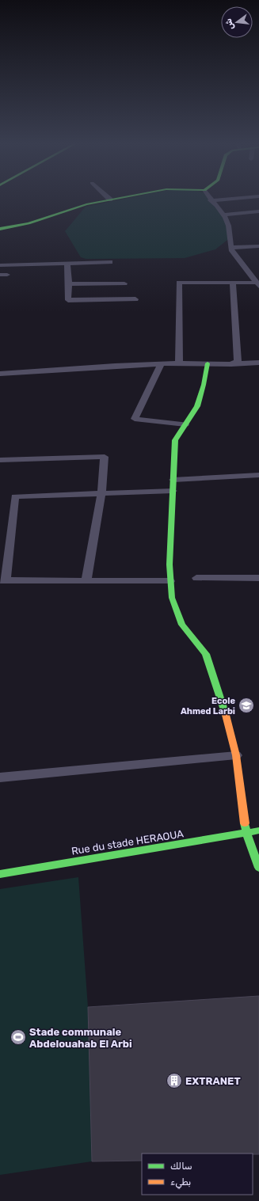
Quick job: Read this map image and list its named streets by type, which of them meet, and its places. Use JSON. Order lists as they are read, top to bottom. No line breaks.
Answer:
{"streets":{"street":["Rue du stade HERAOUA"]},"places":{"school or university":["Ecole Ahmed Larbi"],"sports":["Stade communale Abdelouahab El Arbi"],"building":["EXTRANET"]},"legend":["سالك","بطيء"],"north":"left"}
